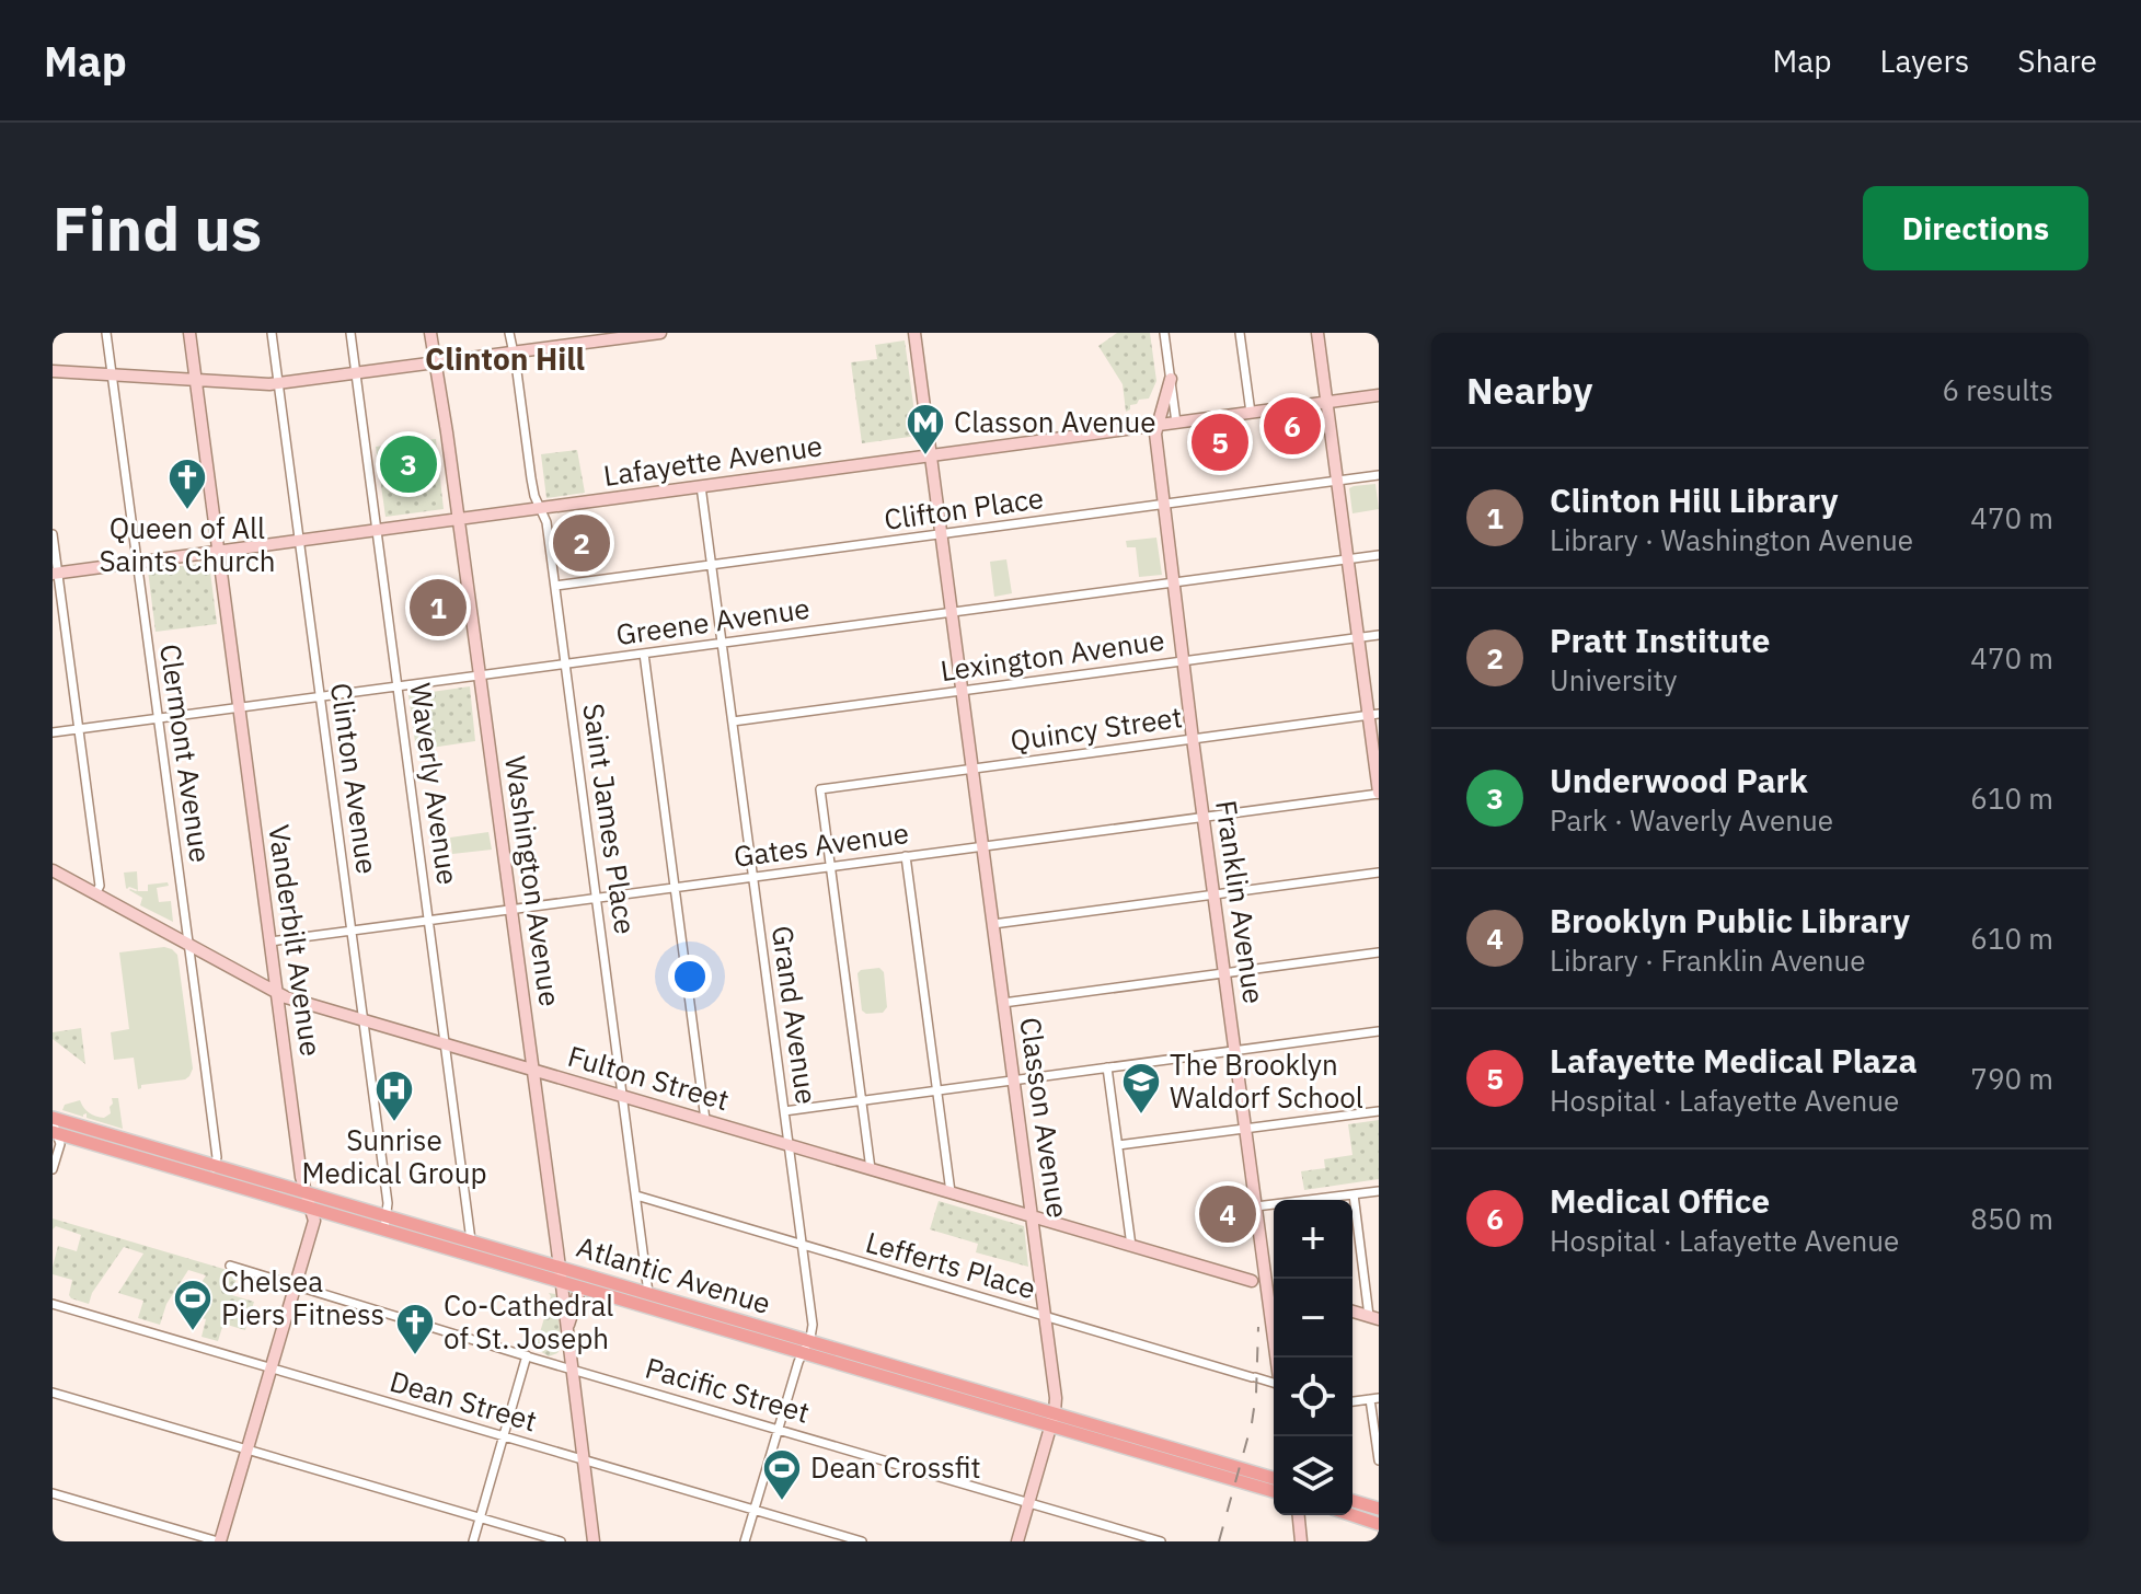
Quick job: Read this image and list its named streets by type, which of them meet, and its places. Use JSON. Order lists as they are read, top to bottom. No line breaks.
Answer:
{"streets":{"main road":["Lafayette Avenue","Washington Avenue","Franklin Avenue","Vanderbilt Avenue","Fulton Street","Classon Avenue","Atlantic Avenue"],"street":["Clifton Place","Greene Avenue","Lexington Avenue","Quincy Street","Clermont Avenue","Clinton Avenue","Waverly Avenue","Saint James Place","Gates Avenue","Grand Avenue","Lefferts Place","Pacific Street","Dean Street"]},"crossings":[["Lafayette Avenue","Clermont Avenue"],["Lafayette Avenue","Clinton Avenue"],["Lafayette Avenue","Waverly Avenue"],["Lafayette Avenue","Saint James Place"],["Lafayette Avenue","Washington Avenue"],["Lafayette Avenue","Franklin Avenue"],["Lafayette Avenue","Vanderbilt Avenue"],["Lafayette Avenue","Grand Avenue"],["Lafayette Avenue","Classon Avenue"],["Clifton Place","Saint James Place"],["Clifton Place","Franklin Avenue"],["Clifton Place","Grand Avenue"],["Clifton Place","Classon Avenue"],["Greene Avenue","Clermont Avenue"],["Greene Avenue","Clinton Avenue"],["Greene Avenue","Waverly Avenue"],["Greene Avenue","Saint James Place"],["Greene Avenue","Washington Avenue"],["Greene Avenue","Franklin Avenue"],["Greene Avenue","Vanderbilt Avenue"],["Greene Avenue","Grand Avenue"],["Greene Avenue","Classon Avenue"],["Lexington Avenue","Franklin Avenue"],["Lexington Avenue","Grand Avenue"],["Lexington Avenue","Classon Avenue"],["Quincy Street","Gates Avenue"],["Quincy Street","Franklin Avenue"],["Quincy Street","Classon Avenue"],["Clermont Avenue","Fulton Street"],["Clermont Avenue","Atlantic Avenue"],["Clinton Avenue","Gates Avenue"],["Clinton Avenue","Fulton Street"],["Clinton Avenue","Atlantic Avenue"],["Waverly Avenue","Gates Avenue"],["Waverly Avenue","Fulton Street"],["Waverly Avenue","Atlantic Avenue"],["Saint James Place","Gates Avenue"],["Saint James Place","Fulton Street"],["Saint James Place","Lefferts Place"],["Saint James Place","Atlantic Avenue"],["Gates Avenue","Washington Avenue"],["Gates Avenue","Franklin Avenue"],["Gates Avenue","Vanderbilt Avenue"],["Gates Avenue","Grand Avenue"],["Gates Avenue","Classon Avenue"],["Washington Avenue","Fulton Street"],["Washington Avenue","Atlantic Avenue"],["Washington Avenue","Pacific Street"],["Washington Avenue","Dean Street"],["Franklin Avenue","Fulton Street"],["Vanderbilt Avenue","Fulton Street"],["Vanderbilt Avenue","Atlantic Avenue"],["Vanderbilt Avenue","Pacific Street"],["Vanderbilt Avenue","Dean Street"],["Grand Avenue","Fulton Street"],["Grand Avenue","Lefferts Place"],["Grand Avenue","Atlantic Avenue"],["Grand Avenue","Pacific Street"],["Grand Avenue","Dean Street"],["Fulton Street","Classon Avenue"],["Classon Avenue","Lefferts Place"],["Classon Avenue","Atlantic Avenue"],["Classon Avenue","Pacific Street"]],"districts":["Clinton Hill"],"places":{"metro station":["Classon Avenue"],"church":["Queen of All Saints Church","Co-Cathedral of St. Joseph"],"school or university":["The Brooklyn Waldorf School"],"hospital":["Sunrise Medical Group"],"sports":["Chelsea Piers Fitness","Dean Crossfit"]},"page":{"header":"Map","nav":["Map","Layers","Share"],"buttons":"Directions","title":"Find us","heading":["Nearby","6 results"],"pins":["6","5","3","2","1","4"],"list":[{"mark":"1","name":"Clinton Hill Library","note":"Library · Washington Avenue","value":"470 m"},{"mark":"2","name":"Pratt Institute","note":"University","value":"470 m"},{"mark":"3","name":"Underwood Park","note":"Park · Waverly Avenue","value":"610 m"},{"mark":"4","name":"Brooklyn Public Library","note":"Library · Franklin Avenue","value":"610 m"},{"mark":"5","name":"Lafayette Medical Plaza","note":"Hospital · Lafayette Avenue","value":"790 m"},{"mark":"6","name":"Medical Office","note":"Hospital · Lafayette Avenue","value":"850 m"}],"map_buttons":["+","−"]}}
